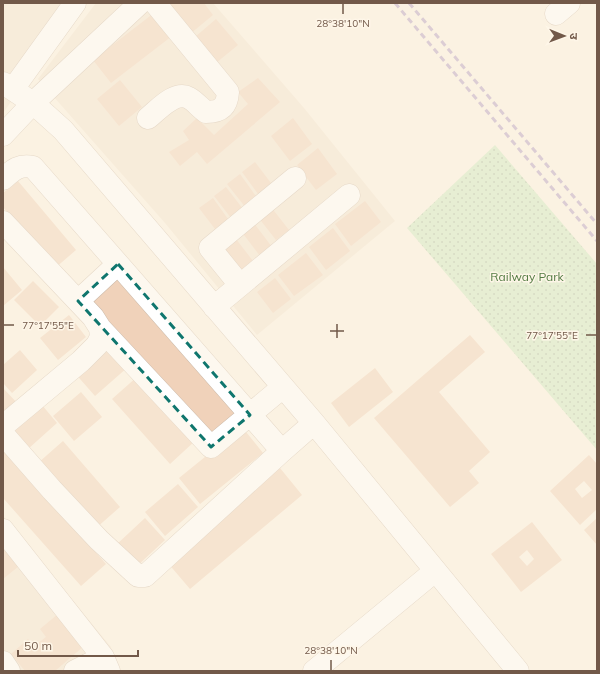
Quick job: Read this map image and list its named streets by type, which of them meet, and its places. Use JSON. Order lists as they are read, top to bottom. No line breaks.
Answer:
{"parks":["Railway Park"],"scale_bar":"50 m","north":"right","coordinates":["28°38'10\"N","77°17'55\"E"]}
